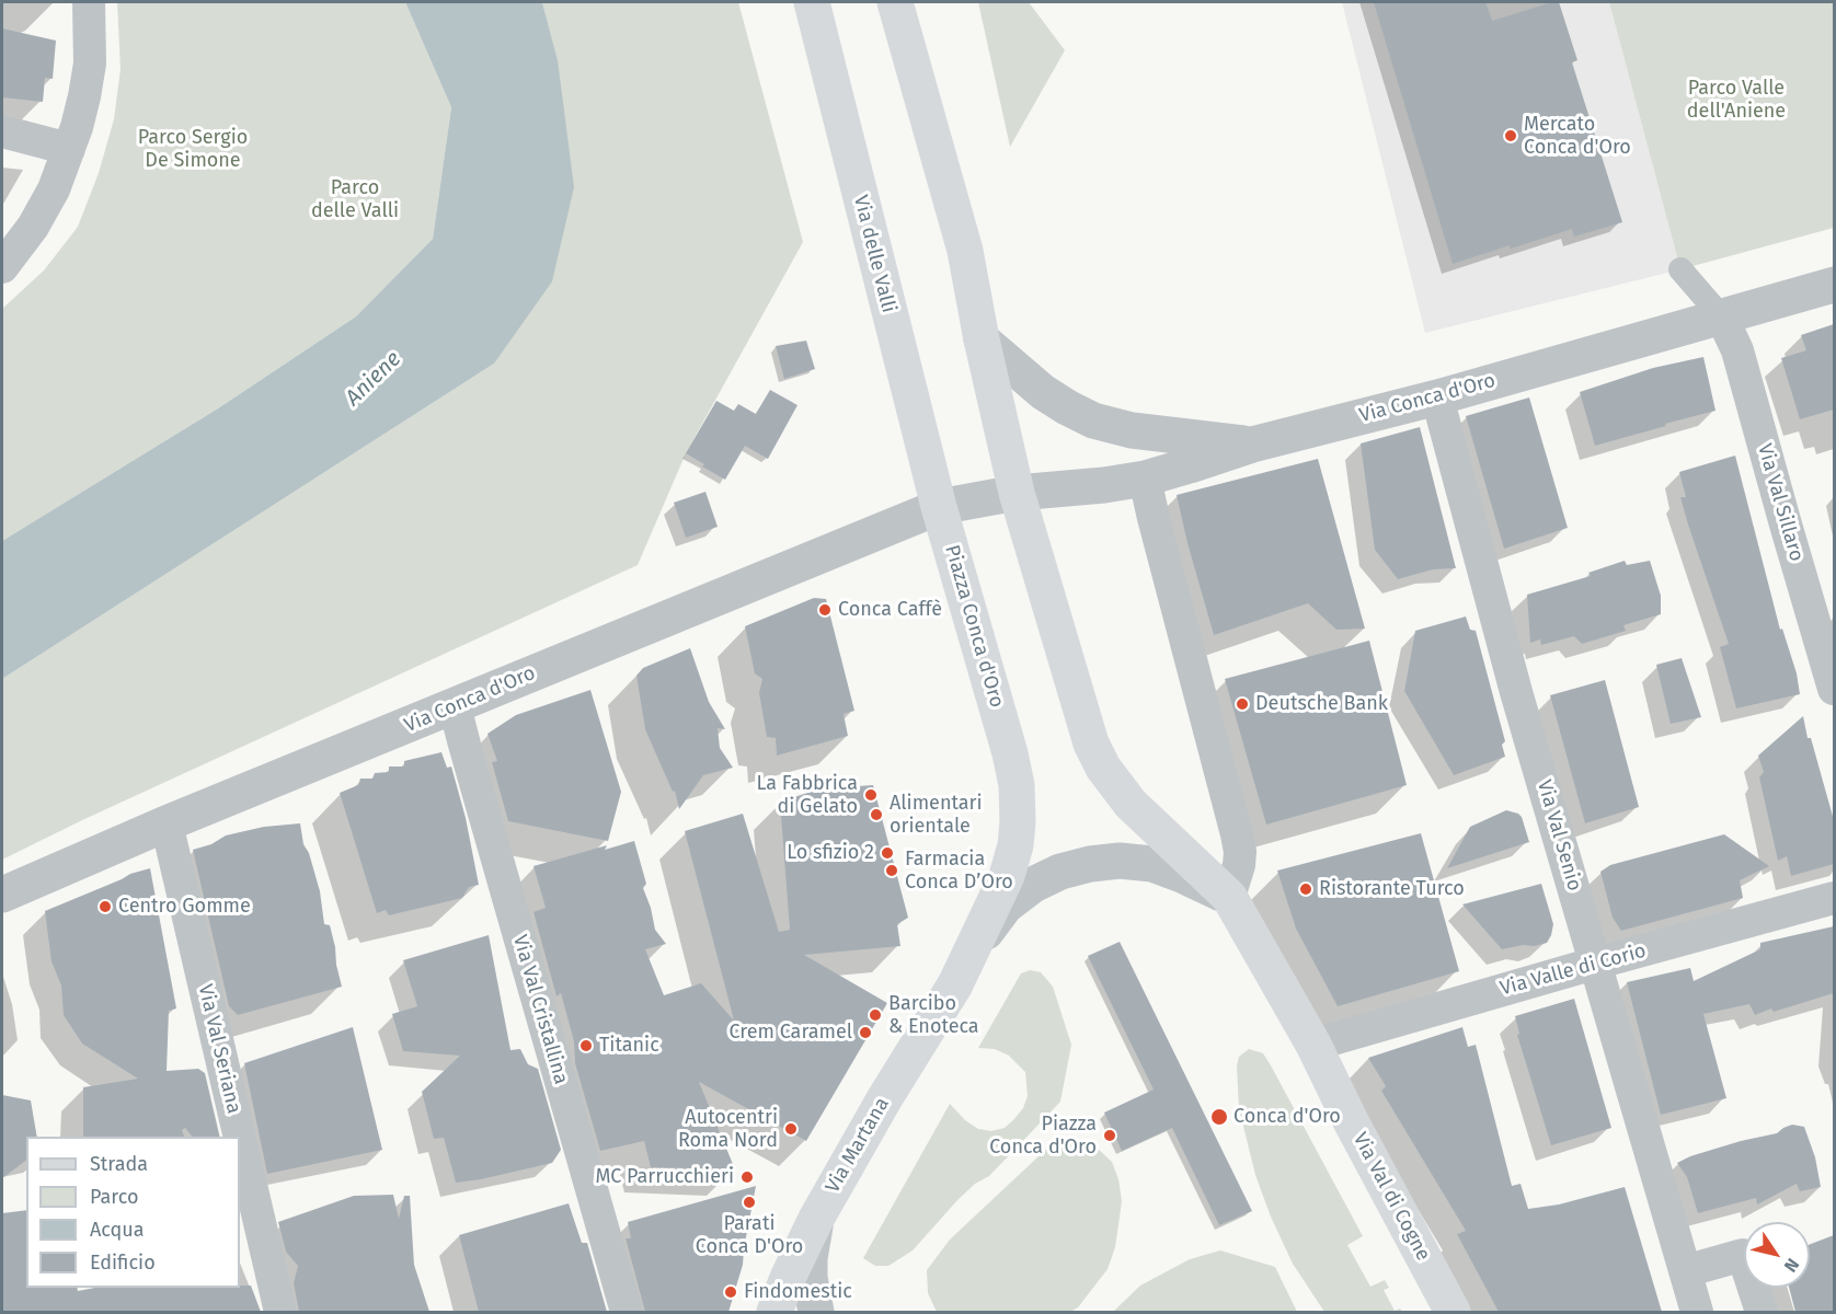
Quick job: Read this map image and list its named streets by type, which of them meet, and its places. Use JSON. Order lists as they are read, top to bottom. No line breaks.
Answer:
{"streets":{"main road":["Via delle Valli","Piazza Conca d'Oro","Via Martana","Via Val di Cogne"],"street":["Via Conca d'Oro","Via Val Sillaro","Via Val Senio","Via Valle di Corio","Via Val Cristallina","Via Val Seriana"]},"crossings":[["Via delle Valli","Via Conca d'Oro"],["Via delle Valli","Piazza Conca d'Oro"],["Via Conca d'Oro","Via Val Sillaro"],["Via Conca d'Oro","Piazza Conca d'Oro"],["Via Conca d'Oro","Via Val Senio"],["Via Conca d'Oro","Via Val Cristallina"],["Via Conca d'Oro","Via Val Seriana"],["Piazza Conca d'Oro","Via Martana"],["Via Val Senio","Via Valle di Corio"],["Via Valle di Corio","Via Val di Cogne"]],"water":["Aniene"],"parks":["Parco Valle dell'Aniene","Parco Sergio De Simone","Parco delle Valli"],"places":["Mercato Conca d'Oro","Conca Caffè","Deutsche Bank","La Fabbrica di Gelato","Alimentari orientale","Lo sfizio 2","Farmacia Conca D’Oro","Ristorante Turco","Centro Gomme","Barcibo & Enoteca","Crem Caramel","Titanic","Conca d'Oro","Autocentri Roma Nord","Piazza Conca d'Oro","MC Parrucchieri","Parati Conca D'Oro","Findomestic"],"legend":["Strada","Parco","Acqua","Edificio"],"north":"bottom right"}
